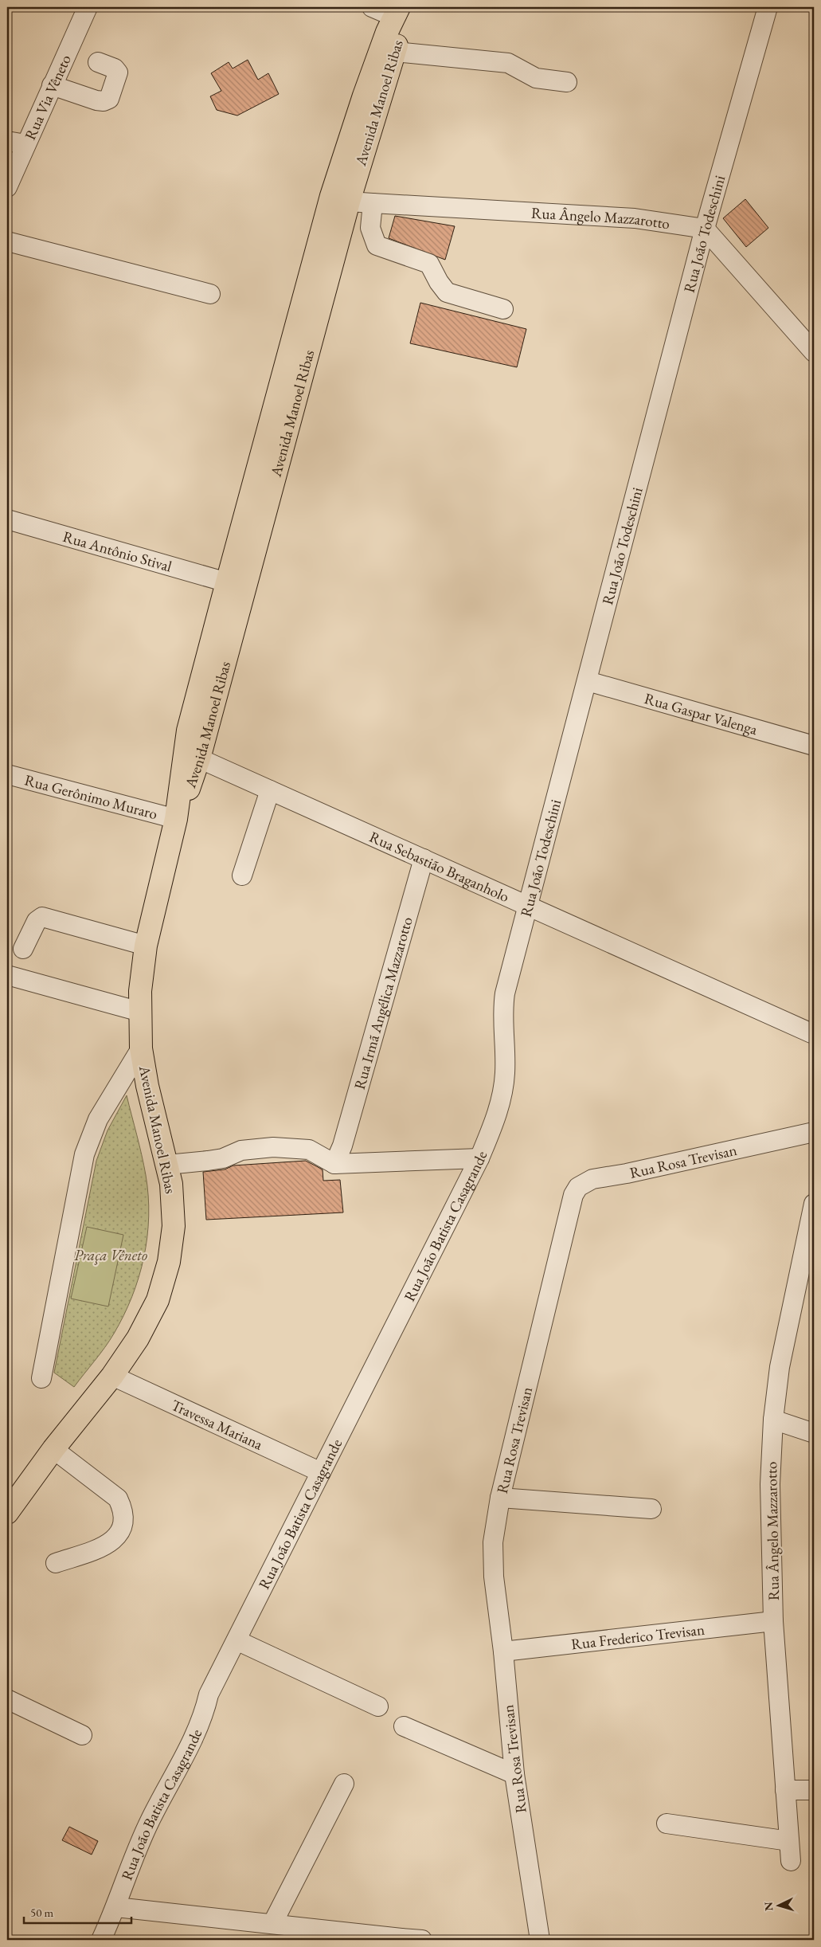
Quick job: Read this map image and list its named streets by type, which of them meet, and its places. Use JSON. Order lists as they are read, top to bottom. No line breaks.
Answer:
{"streets":{"main road":["Avenida Manoel Ribas"],"street":["Rua Via Vêneto","Rua Ângelo Mazzarotto","Rua João Todeschini","Rua Antônio Stival","Rua Gaspar Valenga","Rua Gerônimo Muraro","Rua Sebastião Braganholo","Rua Irmã Angélica Mazzarotto","Rua Rosa Trevisan","Rua João Batista Casagrande","Travessa Mariana","Rua Frederico Trevisan"]},"crossings":[["Avenida Manoel Ribas","Rua Ângelo Mazzarotto"],["Avenida Manoel Ribas","Rua Antônio Stival"],["Avenida Manoel Ribas","Rua Gerônimo Muraro"],["Avenida Manoel Ribas","Rua Sebastião Braganholo"],["Avenida Manoel Ribas","Travessa Mariana"],["Rua Ângelo Mazzarotto","Rua João Todeschini"],["Rua Ângelo Mazzarotto","Rua Frederico Trevisan"],["Rua João Todeschini","Rua Gaspar Valenga"],["Rua João Todeschini","Rua Sebastião Braganholo"],["Rua João Todeschini","Rua João Batista Casagrande"],["Rua Sebastião Braganholo","Rua Irmã Angélica Mazzarotto"],["Rua Rosa Trevisan","Rua Frederico Trevisan"],["Rua João Batista Casagrande","Travessa Mariana"]],"parks":["Praça Vêneto"],"scale_bar":"50 m","north":"left"}
